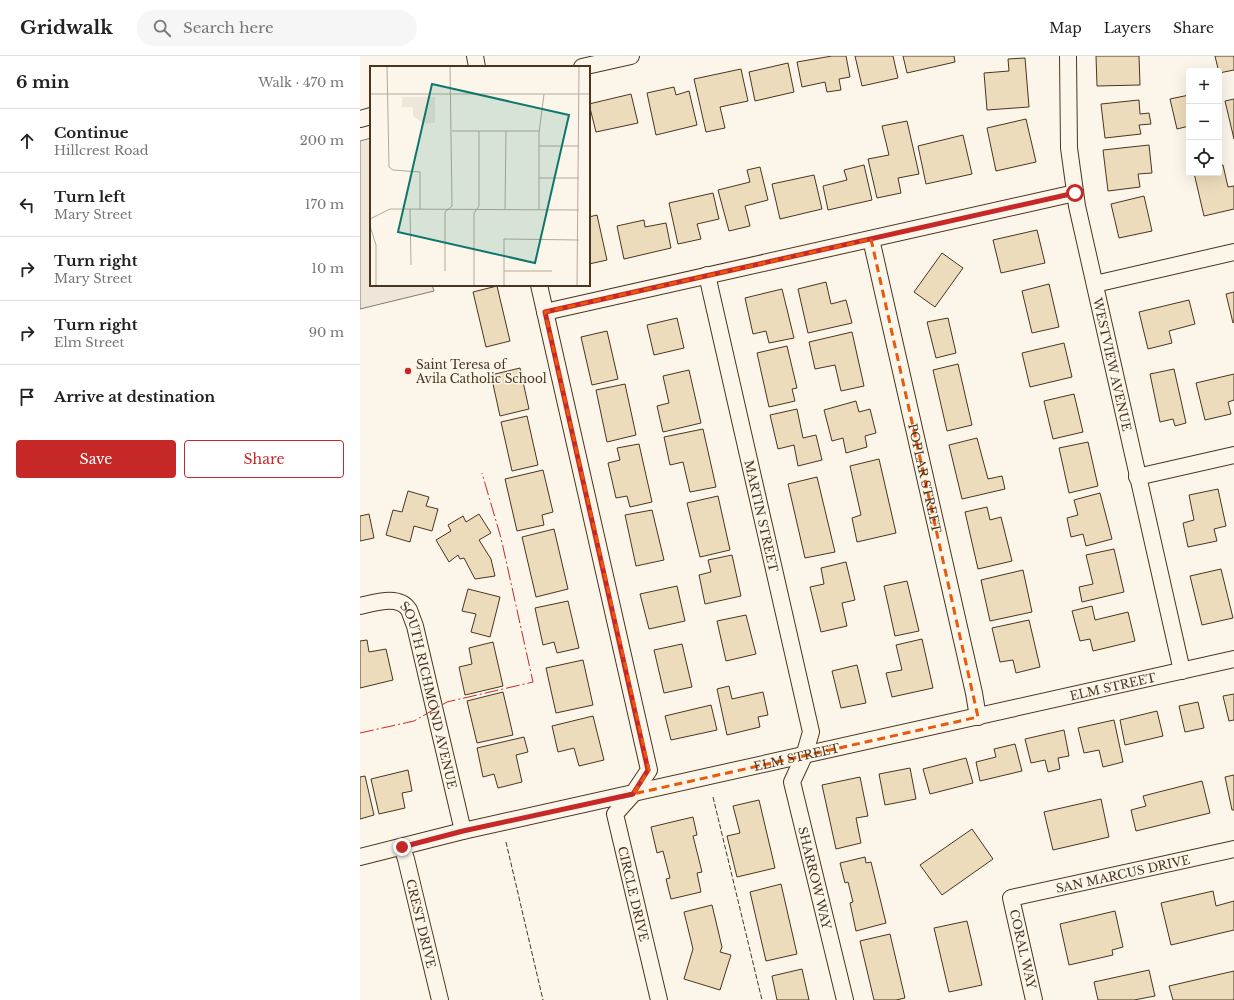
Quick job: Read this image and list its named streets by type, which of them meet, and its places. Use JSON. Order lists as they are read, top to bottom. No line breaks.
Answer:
{"streets":{"street":["WESTVIEW AVENUE","POPLAR STREET","MARTIN STREET","ELM STREET","SOUTH RICHMOND AVENUE","SAN MARCUS DRIVE","SHARROW WAY","CIRCLE DRIVE","CREST DRIVE","CORAL WAY"]},"crossings":[["WESTVIEW AVENUE","ELM STREET"],["POPLAR STREET","ELM STREET"],["MARTIN STREET","ELM STREET"],["MARTIN STREET","SHARROW WAY"],["ELM STREET","SOUTH RICHMOND AVENUE"],["ELM STREET","SHARROW WAY"],["ELM STREET","CIRCLE DRIVE"],["ELM STREET","CREST DRIVE"],["SAN MARCUS DRIVE","CORAL WAY"]],"places":["Saint Teresa of Avila Catholic School"],"page":{"header":"Gridwalk","search":"Search here","nav":["Map","Layers","Share"],"heading":["6 min","Walk · 470 m"],"map_buttons":["+","−"],"list":[["Continue","Hillcrest Road","200 m"],["Turn left","Mary Street","170 m"],["Turn right","Mary Street","10 m"],["Turn right","Elm Street","90 m"],"Arrive at destination"],"buttons":["Save","Share"]}}
